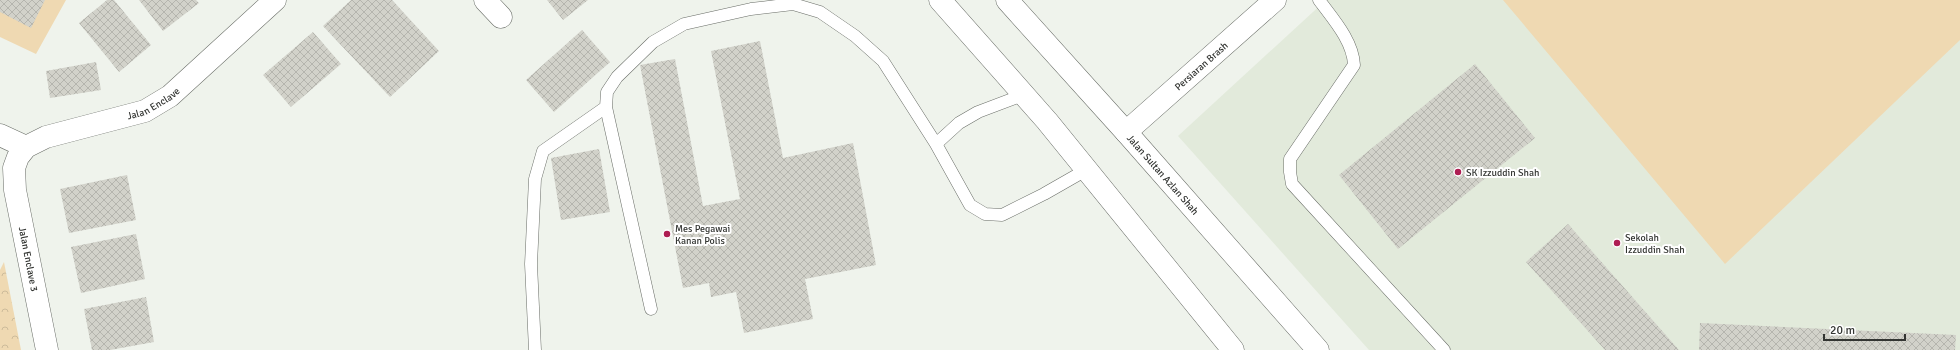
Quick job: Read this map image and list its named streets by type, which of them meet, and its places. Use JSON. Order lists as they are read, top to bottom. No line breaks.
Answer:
{"streets":{"main road":["Persiaran Brash","Jalan Enclave","Jalan Sultan Azlan Shah","Jalan Enclave 3"]},"crossings":[["Persiaran Brash","Jalan Sultan Azlan Shah"]],"places":["SK Izzuddin Shah","Mes Pegawai Kanan Polis","Sekolah Izzuddin Shah"],"scale_bar":"20 m"}
